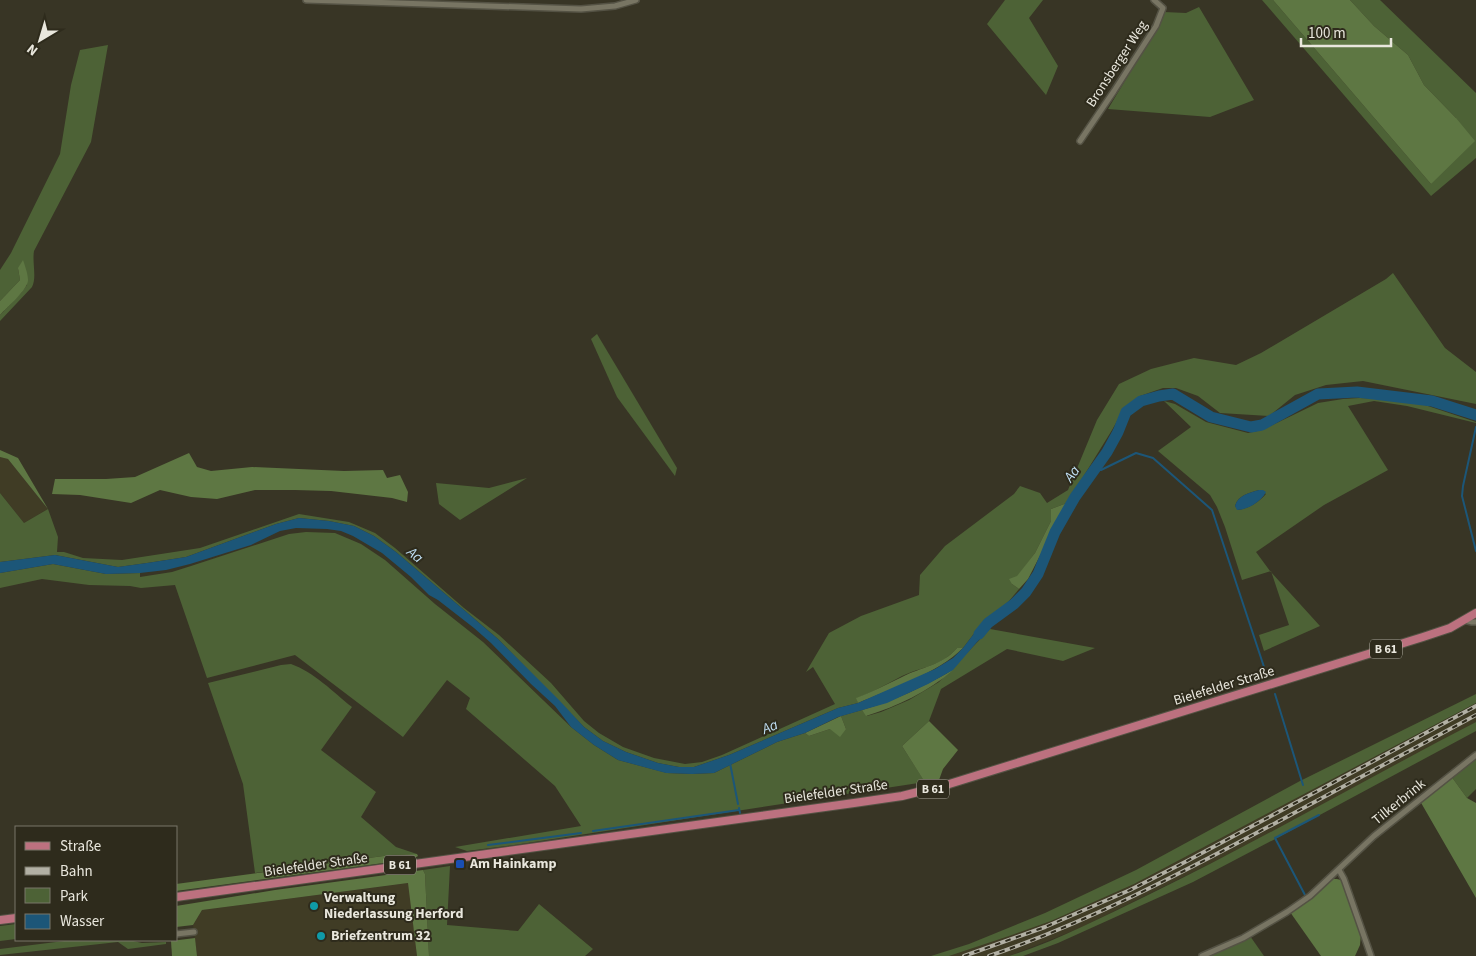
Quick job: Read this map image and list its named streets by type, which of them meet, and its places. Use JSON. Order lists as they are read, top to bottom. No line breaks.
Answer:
{"streets":{"main road":["B 61","Bielefelder Straße"],"street":["Bronsberger Weg","Tilkerbrink"]},"water":["Aa"],"places":{"transit":["Am Hainkamp"],"other":["Verwaltung Niederlassung Herford","Briefzentrum 32"]},"legend":["Straße","Bahn","Park","Wasser"],"scale_bar":"100 m","north":"bottom left"}
